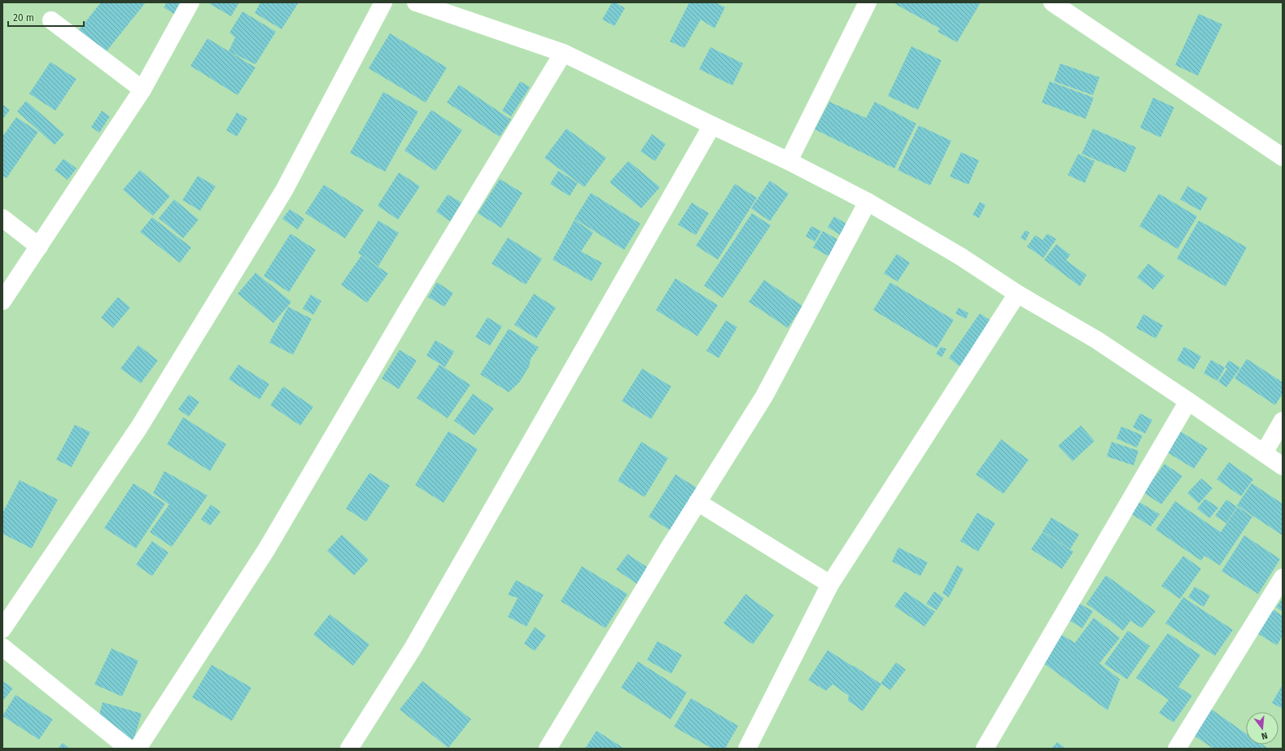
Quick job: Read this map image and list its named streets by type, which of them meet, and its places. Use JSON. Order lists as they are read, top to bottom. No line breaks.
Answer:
{"scale_bar":"20 m","north":"bottom"}
